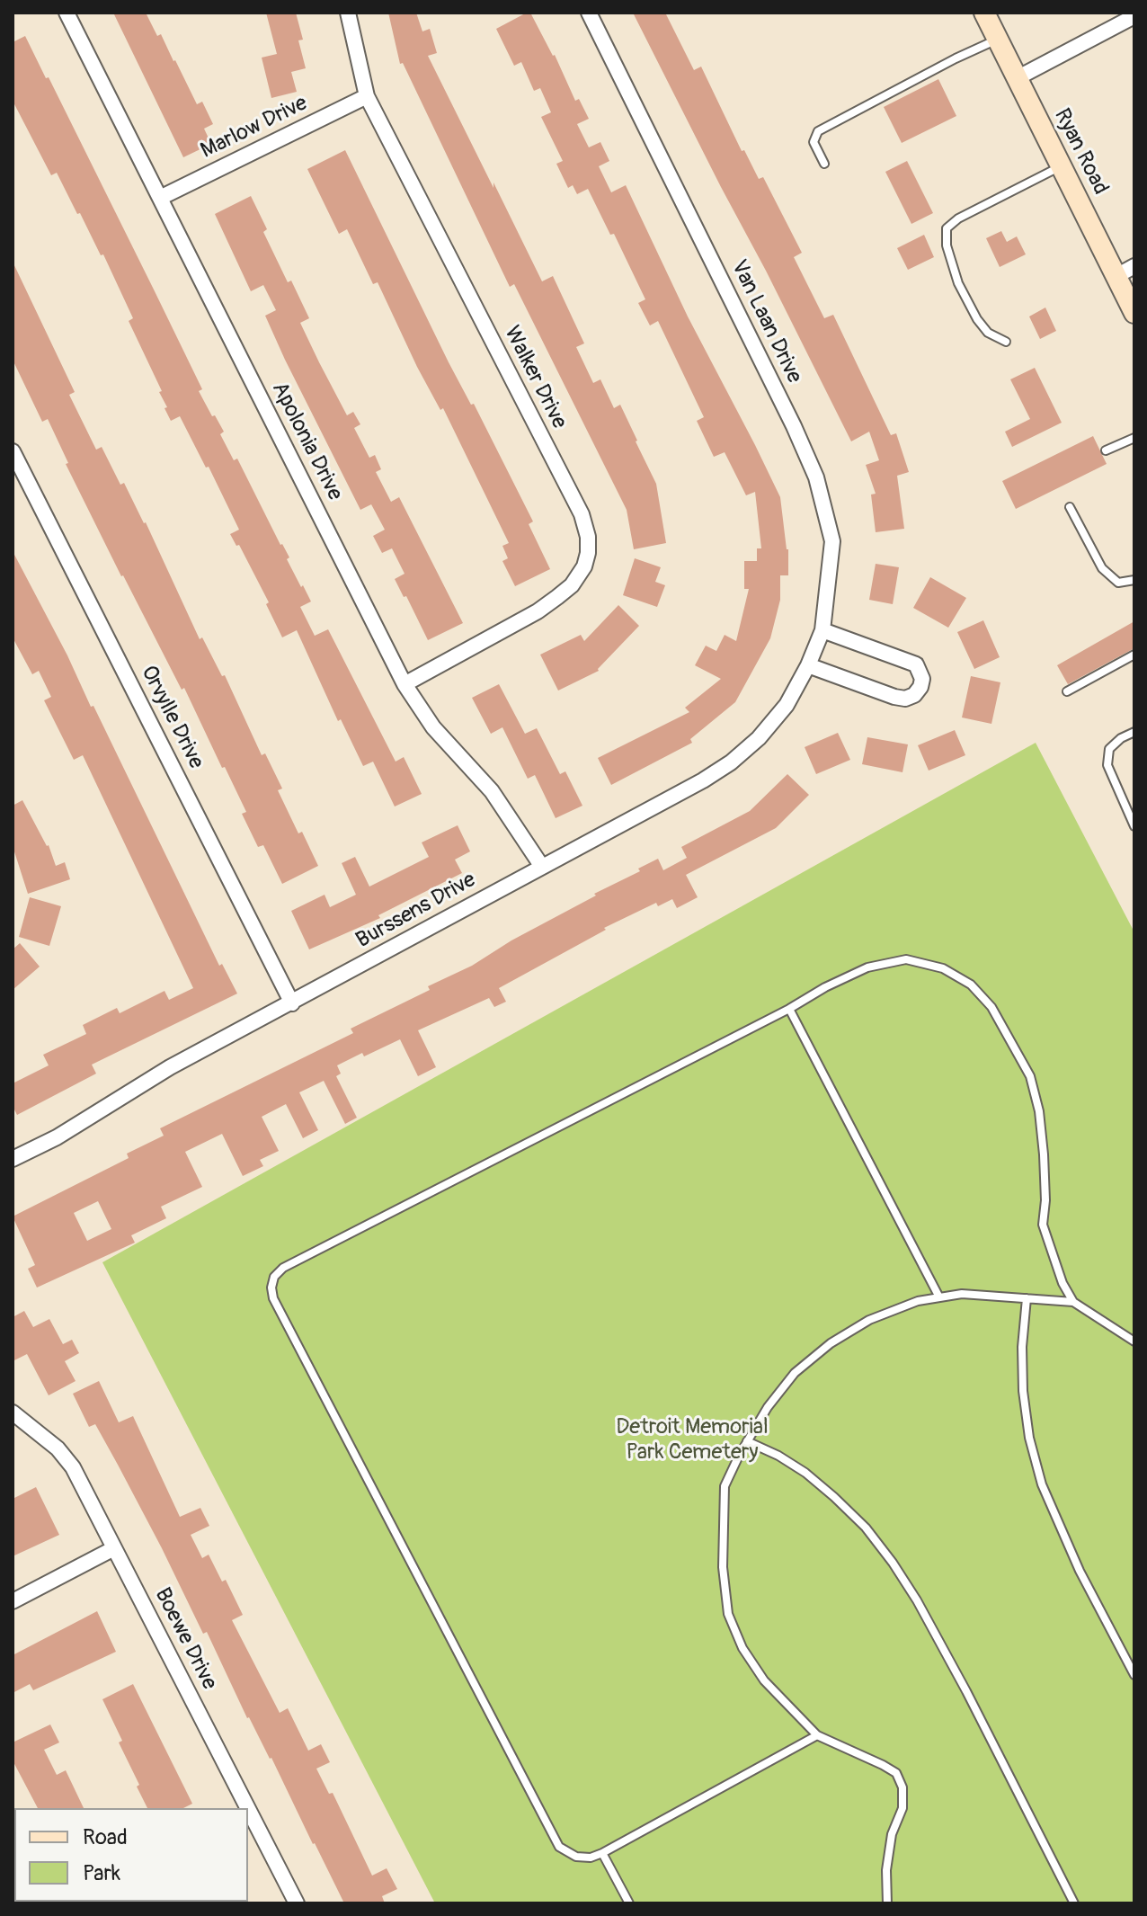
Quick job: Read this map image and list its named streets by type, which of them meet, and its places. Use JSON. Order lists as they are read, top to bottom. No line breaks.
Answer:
{"streets":{"main road":["Ryan Road"],"street":["Marlow Drive","Van Laan Drive","Walker Drive","Apolonia Drive","Orvylle Drive","Burssens Drive","Boewe Drive"]},"crossings":[["Marlow Drive","Walker Drive"],["Marlow Drive","Apolonia Drive"],["Van Laan Drive","Burssens Drive"],["Walker Drive","Apolonia Drive"],["Apolonia Drive","Burssens Drive"],["Orvylle Drive","Burssens Drive"]],"parks":["Detroit Memorial Park Cemetery"],"legend":["Road","Park"]}
